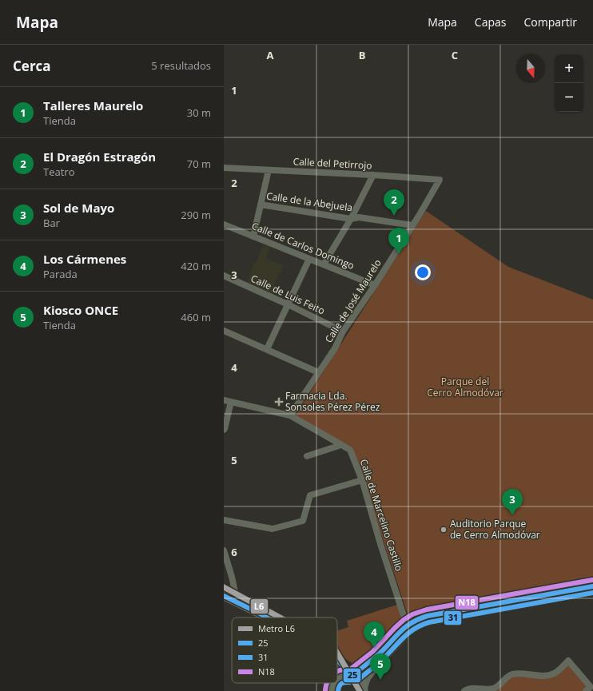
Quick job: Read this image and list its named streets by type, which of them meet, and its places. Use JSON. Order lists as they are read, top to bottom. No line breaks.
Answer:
{"streets":{"street":["Calle del Petirrojo","Calle de la Abejuela","Calle de Carlos Domingo","Calle de Luis Feito","Calle de José Maurelo","Calle de Marcelino Castillo"]},"crossings":[["Calle del Petirrojo","Calle de José Maurelo"],["Calle de la Abejuela","Calle de José Maurelo"],["Calle de Carlos Domingo","Calle de José Maurelo"],["Calle de Luis Feito","Calle de José Maurelo"],["Calle de José Maurelo","Calle de Marcelino Castillo"]],"parks":["Parque del Cerro Almodóvar"],"places":{"health":["Farmacia Lda. Sonsoles Pérez Pérez"],"other":["Auditorio Parque de Cerro Almodóvar"]},"lines":["transit line N18","transit line 25","metro line L6","transit line 31"],"legend":["Metro L6","25","31","N18"],"north":"bottom","page":{"header":"Mapa","nav":["Mapa","Capas","Compartir"],"heading":["Cerca","5 resultados"],"map_buttons":["+","−"],"list":[{"mark":"1","name":"Talleres Maurelo","note":"Tienda","value":"30 m"},{"mark":"2","name":"El Dragón Estragón","note":"Teatro","value":"70 m"},{"mark":"3","name":"Sol de Mayo","note":"Bar","value":"290 m"},{"mark":"4","name":"Los Cármenes","note":"Parada","value":"420 m"},{"mark":"5","name":"Kiosco ONCE","note":"Tienda","value":"460 m"}],"pins":["2","1","3","4","5"]},"grid":{"columns":["A","B","C"],"rows":["1","2","3","4","5","6"]}}
